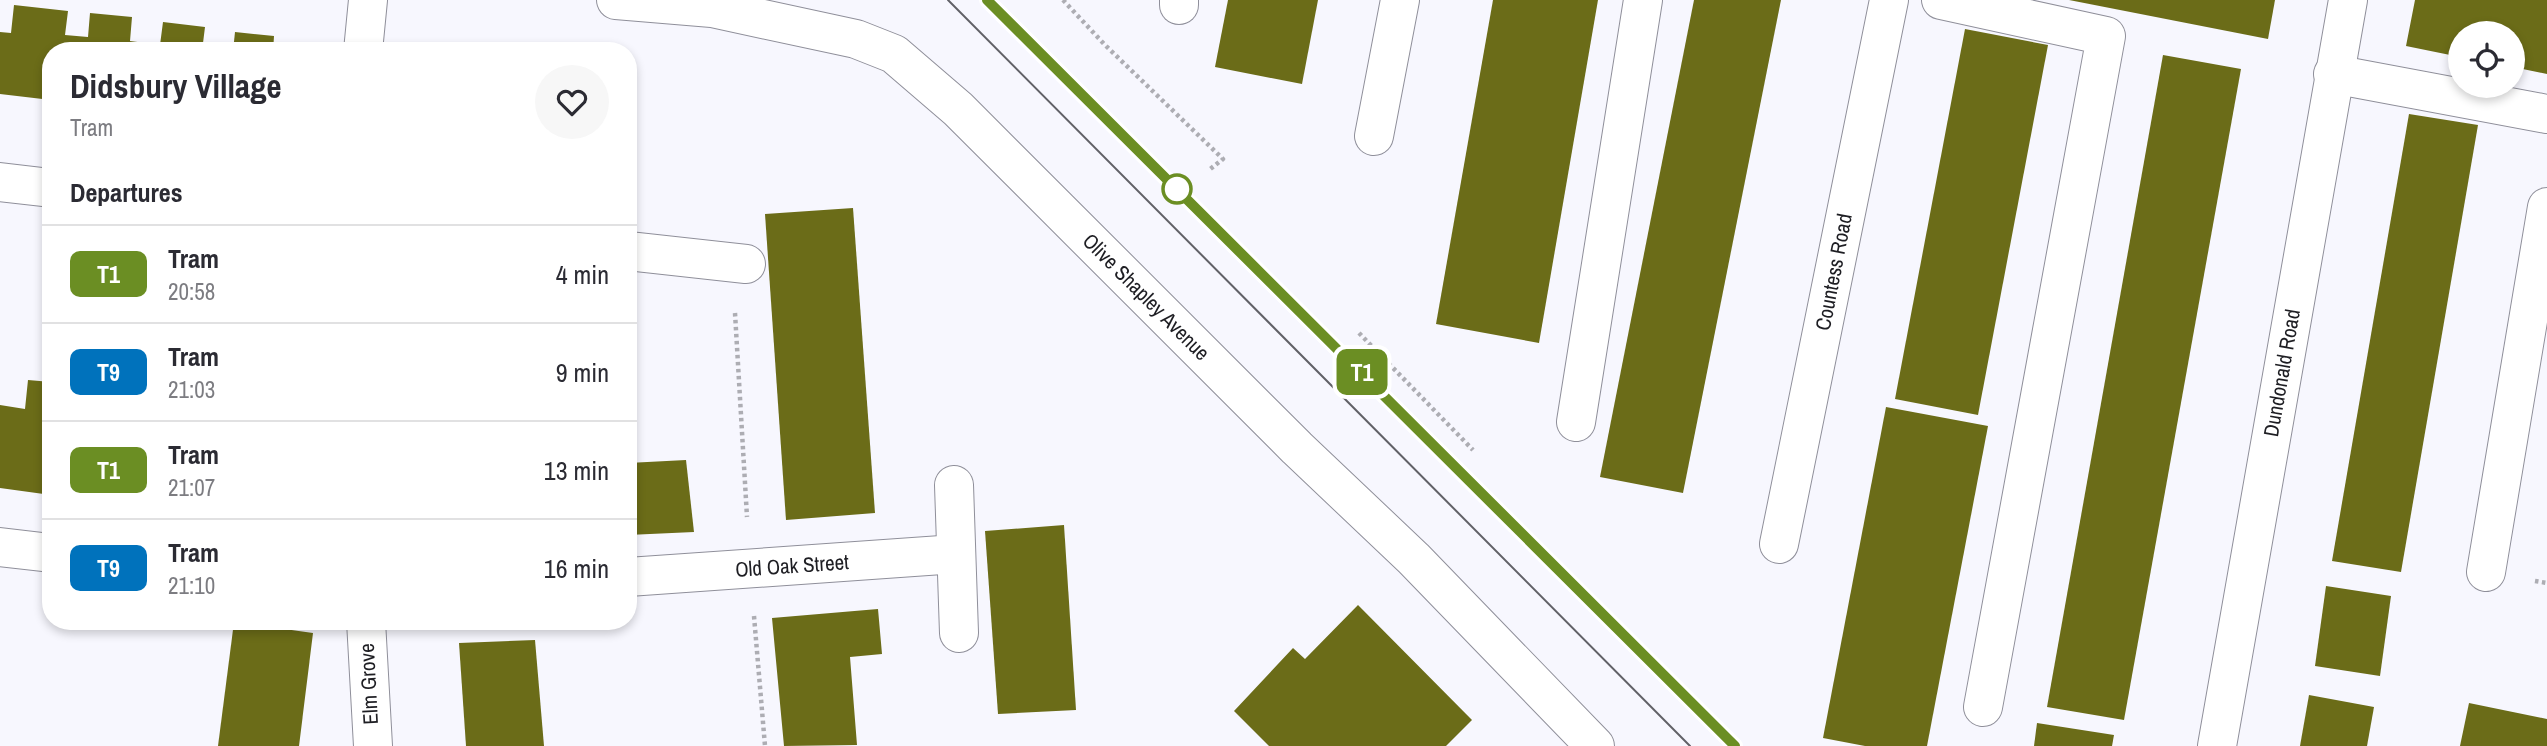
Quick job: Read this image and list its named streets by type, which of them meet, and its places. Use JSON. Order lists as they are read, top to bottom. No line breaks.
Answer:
{"streets":{"street":["Countess Road","Olive Shapley Avenue","Dundonald Road","Old Oak Street","Elm Grove"]},"lines":["tram line T1"],"page":{"on_map":"T1","heading":[["Didsbury Village","Tram"],"Departures"],"list":[{"mark":"T1","name":"Tram","note":"20:58","value":"4 min"},{"mark":"T9","name":"Tram","note":"21:03","value":"9 min"},{"mark":"T1","name":"Tram","note":"21:07","value":"13 min"},{"mark":"T9","name":"Tram","note":"21:10","value":"16 min"}]}}
